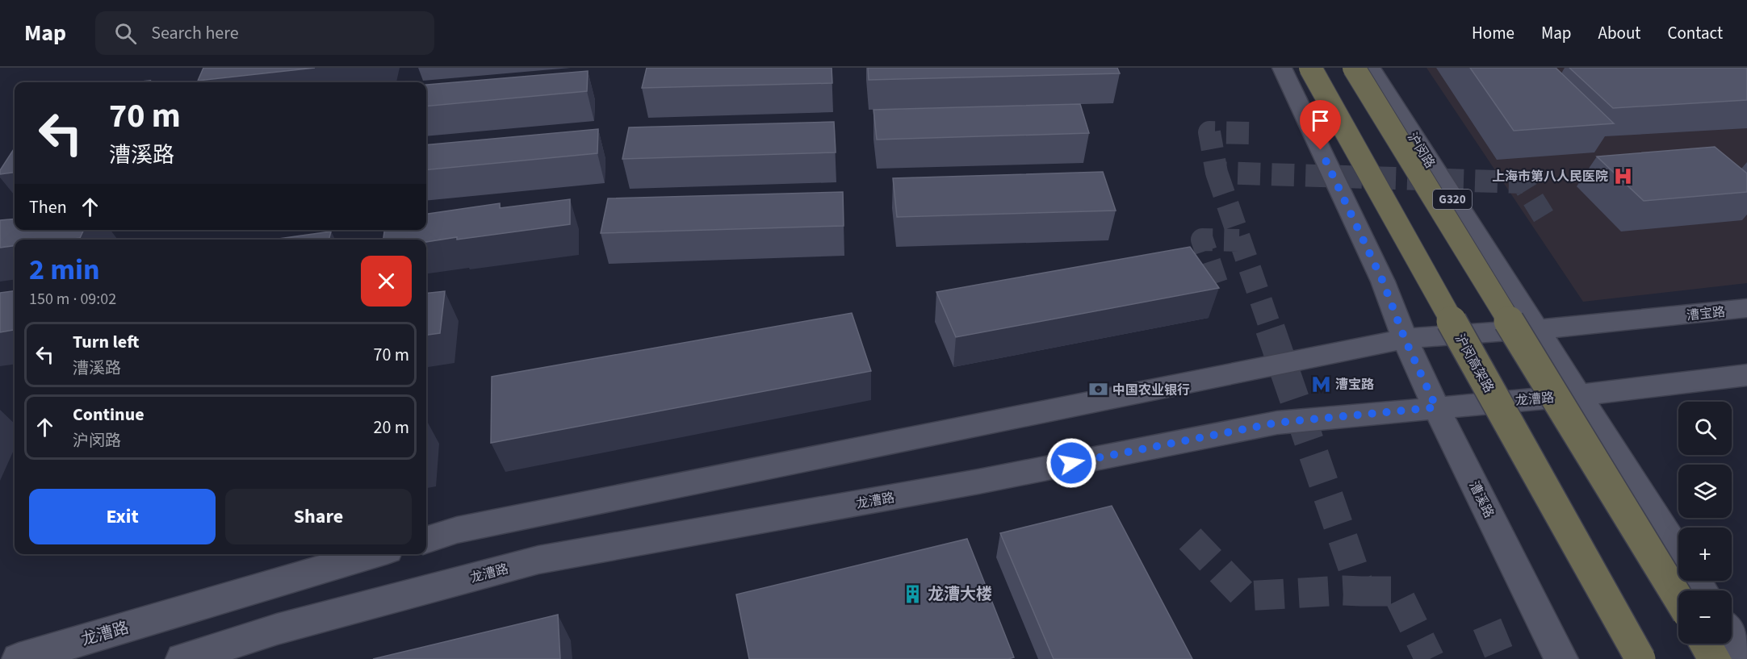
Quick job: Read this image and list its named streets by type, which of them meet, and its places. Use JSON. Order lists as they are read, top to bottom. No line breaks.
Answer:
{"streets":{"highway":["沪闵高架路"],"main road":["沪闵路","G320","漕宝路","龙漕路","漕溪路"]},"crossings":[["沪闵路","漕宝路"],["漕宝路","漕溪路"],["龙漕路","漕溪路"]],"places":{"hospital":["上海市第八人民医院"],"metro station":["漕宝路"],"bank":["中国农业银行"],"building":["龙漕大楼"]},"page":{"header":"Map","search":"Search here","nav":["Home","Map","About","Contact"],"turn":["70 m","漕溪路"],"then":"Then","heading":["2 min","150 m · 09:02"],"list":[{"name":"Turn left","note":"漕溪路","value":"70 m"},{"name":"Continue","note":"沪闵路","value":"20 m"}],"map_buttons":["+","−"],"buttons":["Exit","Share"]}}
